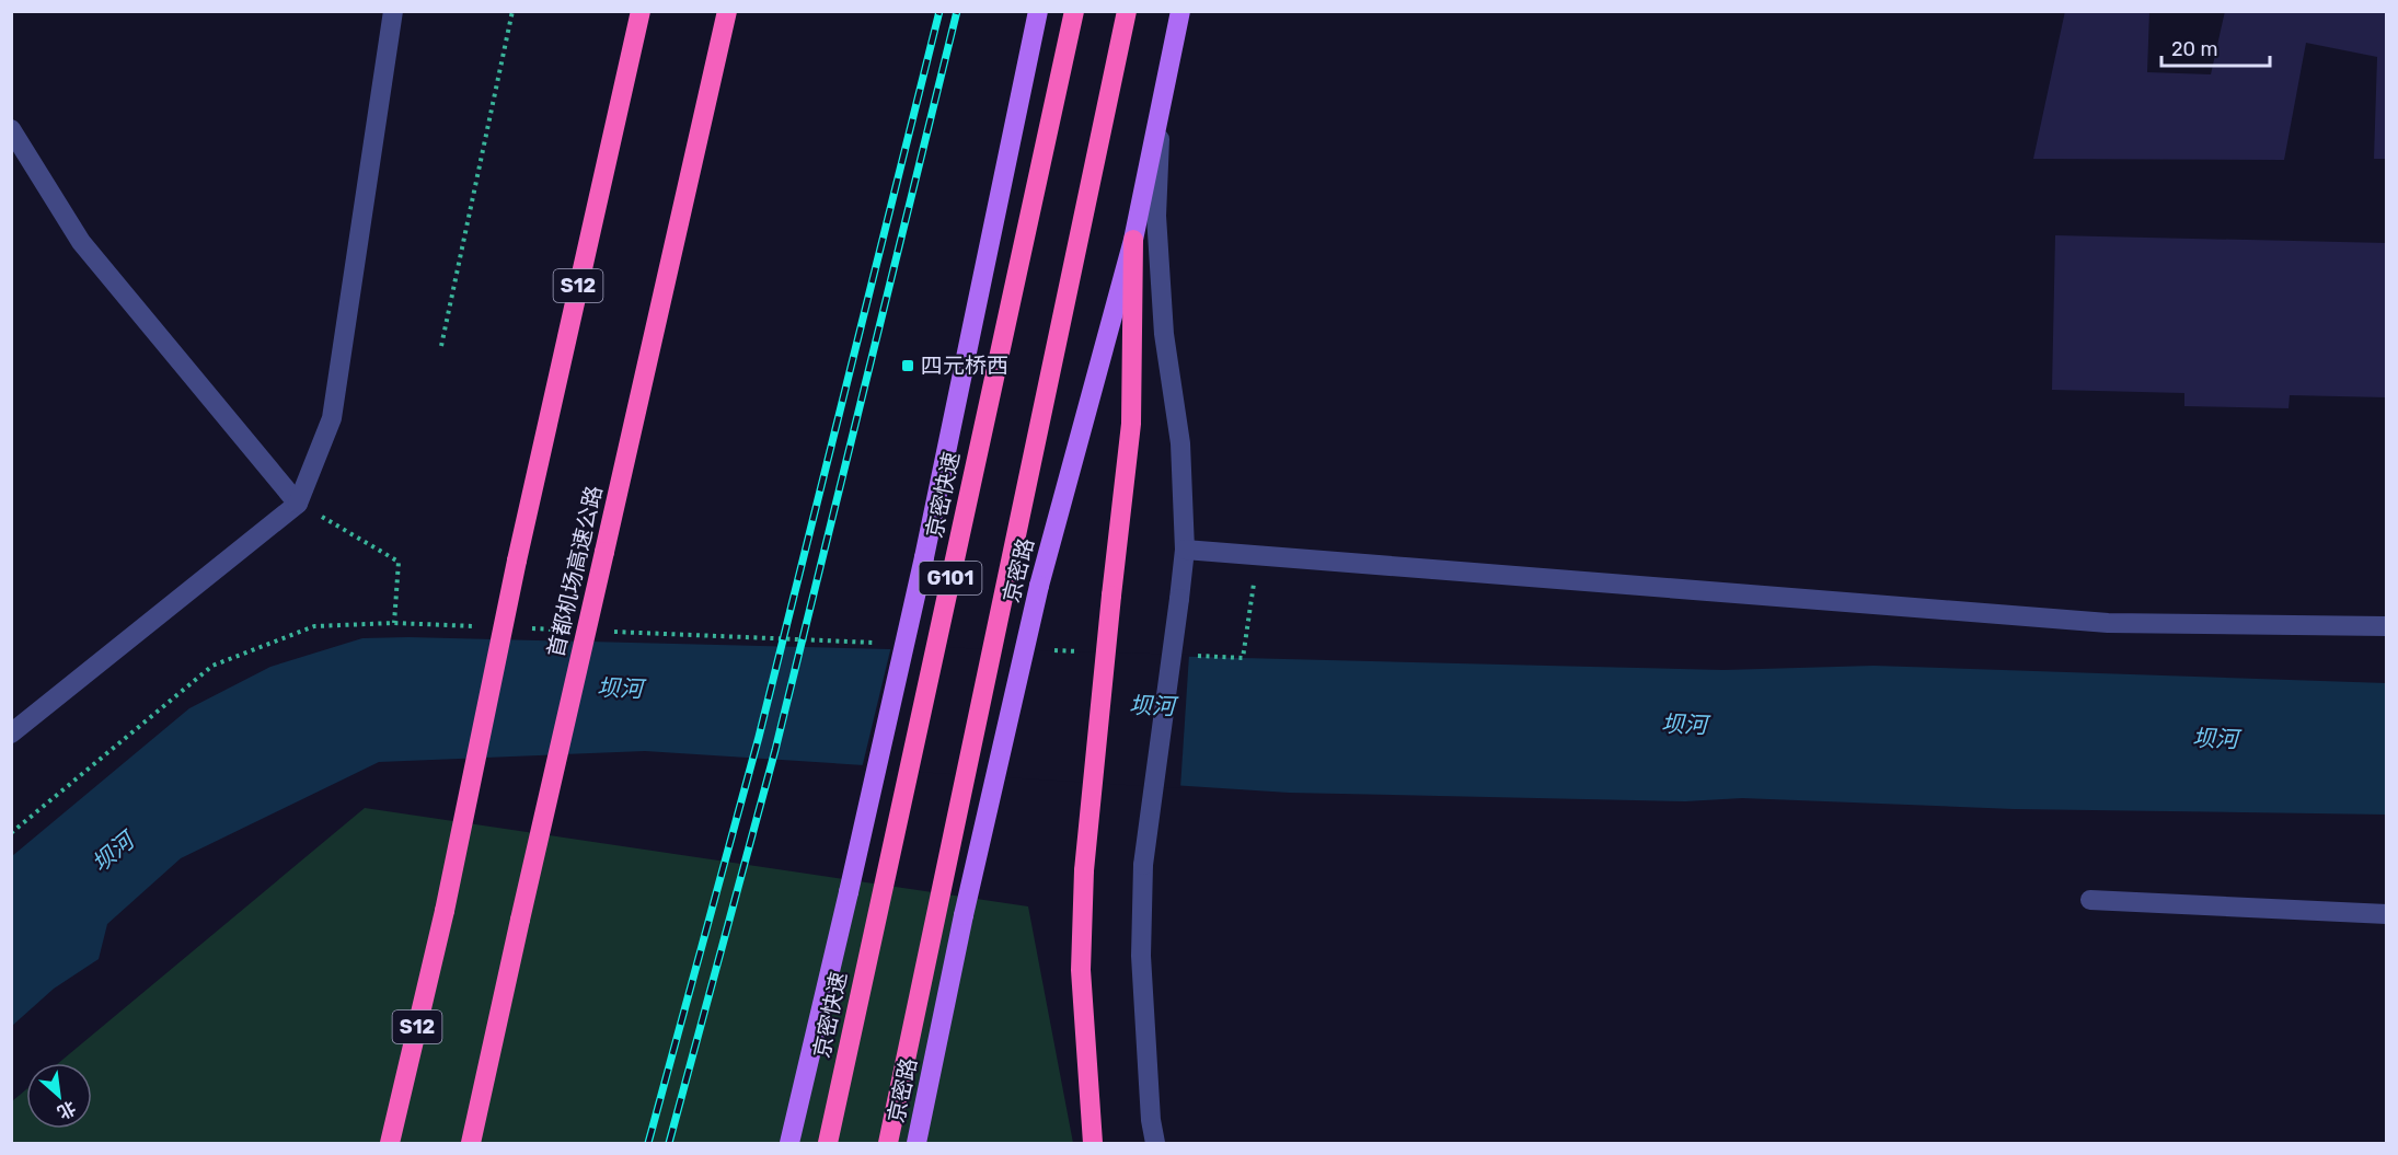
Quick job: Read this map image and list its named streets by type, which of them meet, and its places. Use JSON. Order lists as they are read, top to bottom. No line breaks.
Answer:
{"streets":{"highway":["S12","京密快速","首都机场高速公路","G101"],"main road":["京密路"]},"water":["坝河"],"places":{"transit":["四元桥西"]},"scale_bar":"20 m","north":"bottom right"}
